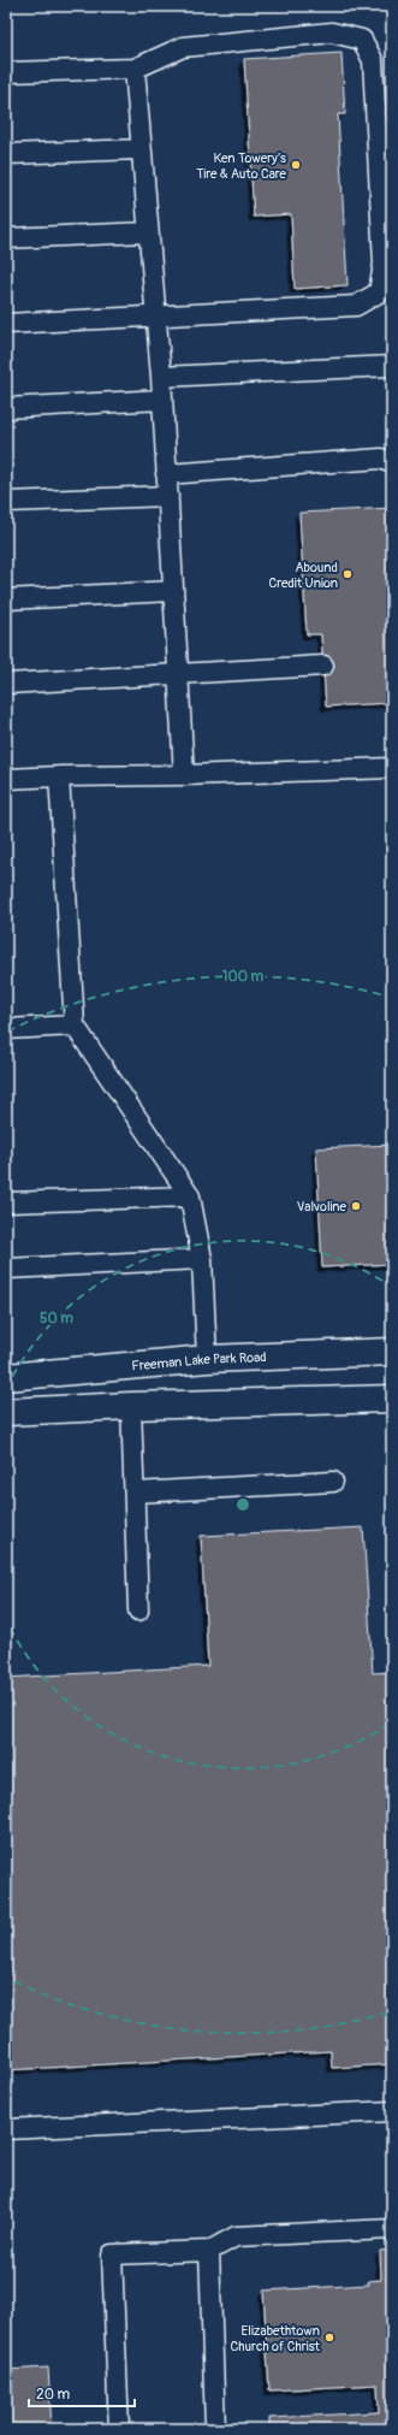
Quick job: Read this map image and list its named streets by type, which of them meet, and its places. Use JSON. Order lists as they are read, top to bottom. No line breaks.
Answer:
{"streets":{"street":["Freeman Lake Park Road"]},"places":["Ken Towery’s Tire & Auto Care","Abound Credit Union","Valvoline","Elizabethtown Church of Christ"],"scale_bar":"20 m","rings":["100 m","50 m"]}
